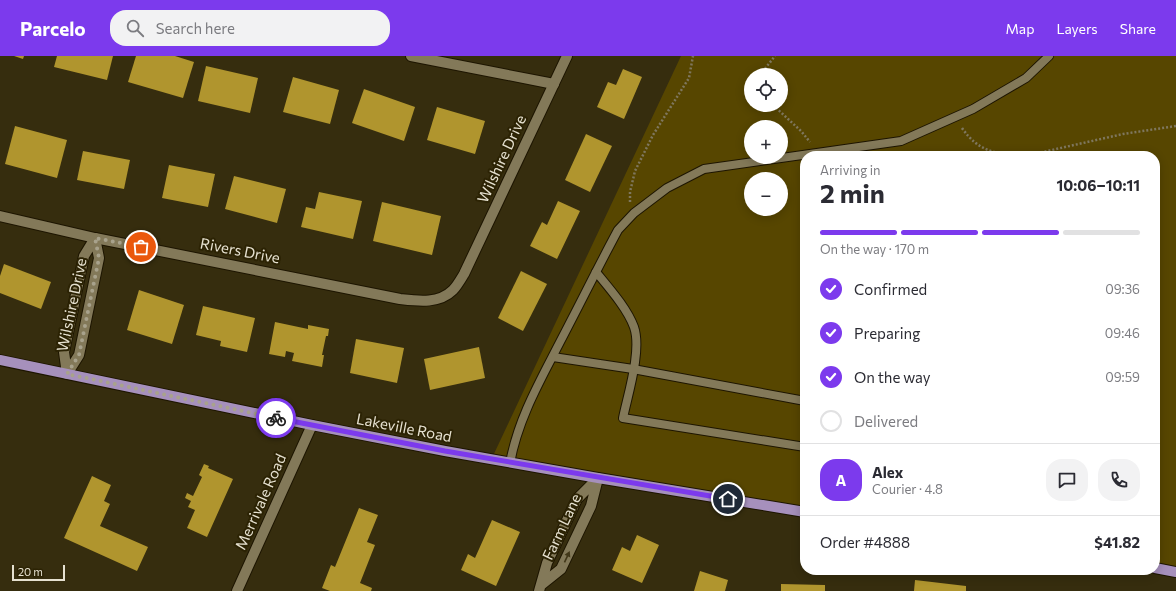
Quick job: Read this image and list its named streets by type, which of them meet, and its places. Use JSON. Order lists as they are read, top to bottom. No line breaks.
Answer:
{"streets":{"main road":["Lakeville Road"],"street":["Wilshire Drive","Rivers Drive","Merrivale Road","Farm Lane"]},"crossings":[["Wilshire Drive","Rivers Drive"],["Wilshire Drive","Lakeville Road"],["Lakeville Road","Merrivale Road"],["Lakeville Road","Farm Lane"]],"scale_bar":"20 m","page":{"header":"Parcelo","search":"Search here","nav":["Map","Layers","Share"],"map_buttons":["+","−"],"heading":["2 min","Arriving in","10:06–10:11"],"panel":["Alex","Courier · 4.8","Order #4888","$41.82"],"bar":"On the way · 170 m","list":[["Confirmed","09:36"],["Preparing","09:46"],["On the way","09:59"],"Delivered"],"round":"A","scale":"20 m"}}
